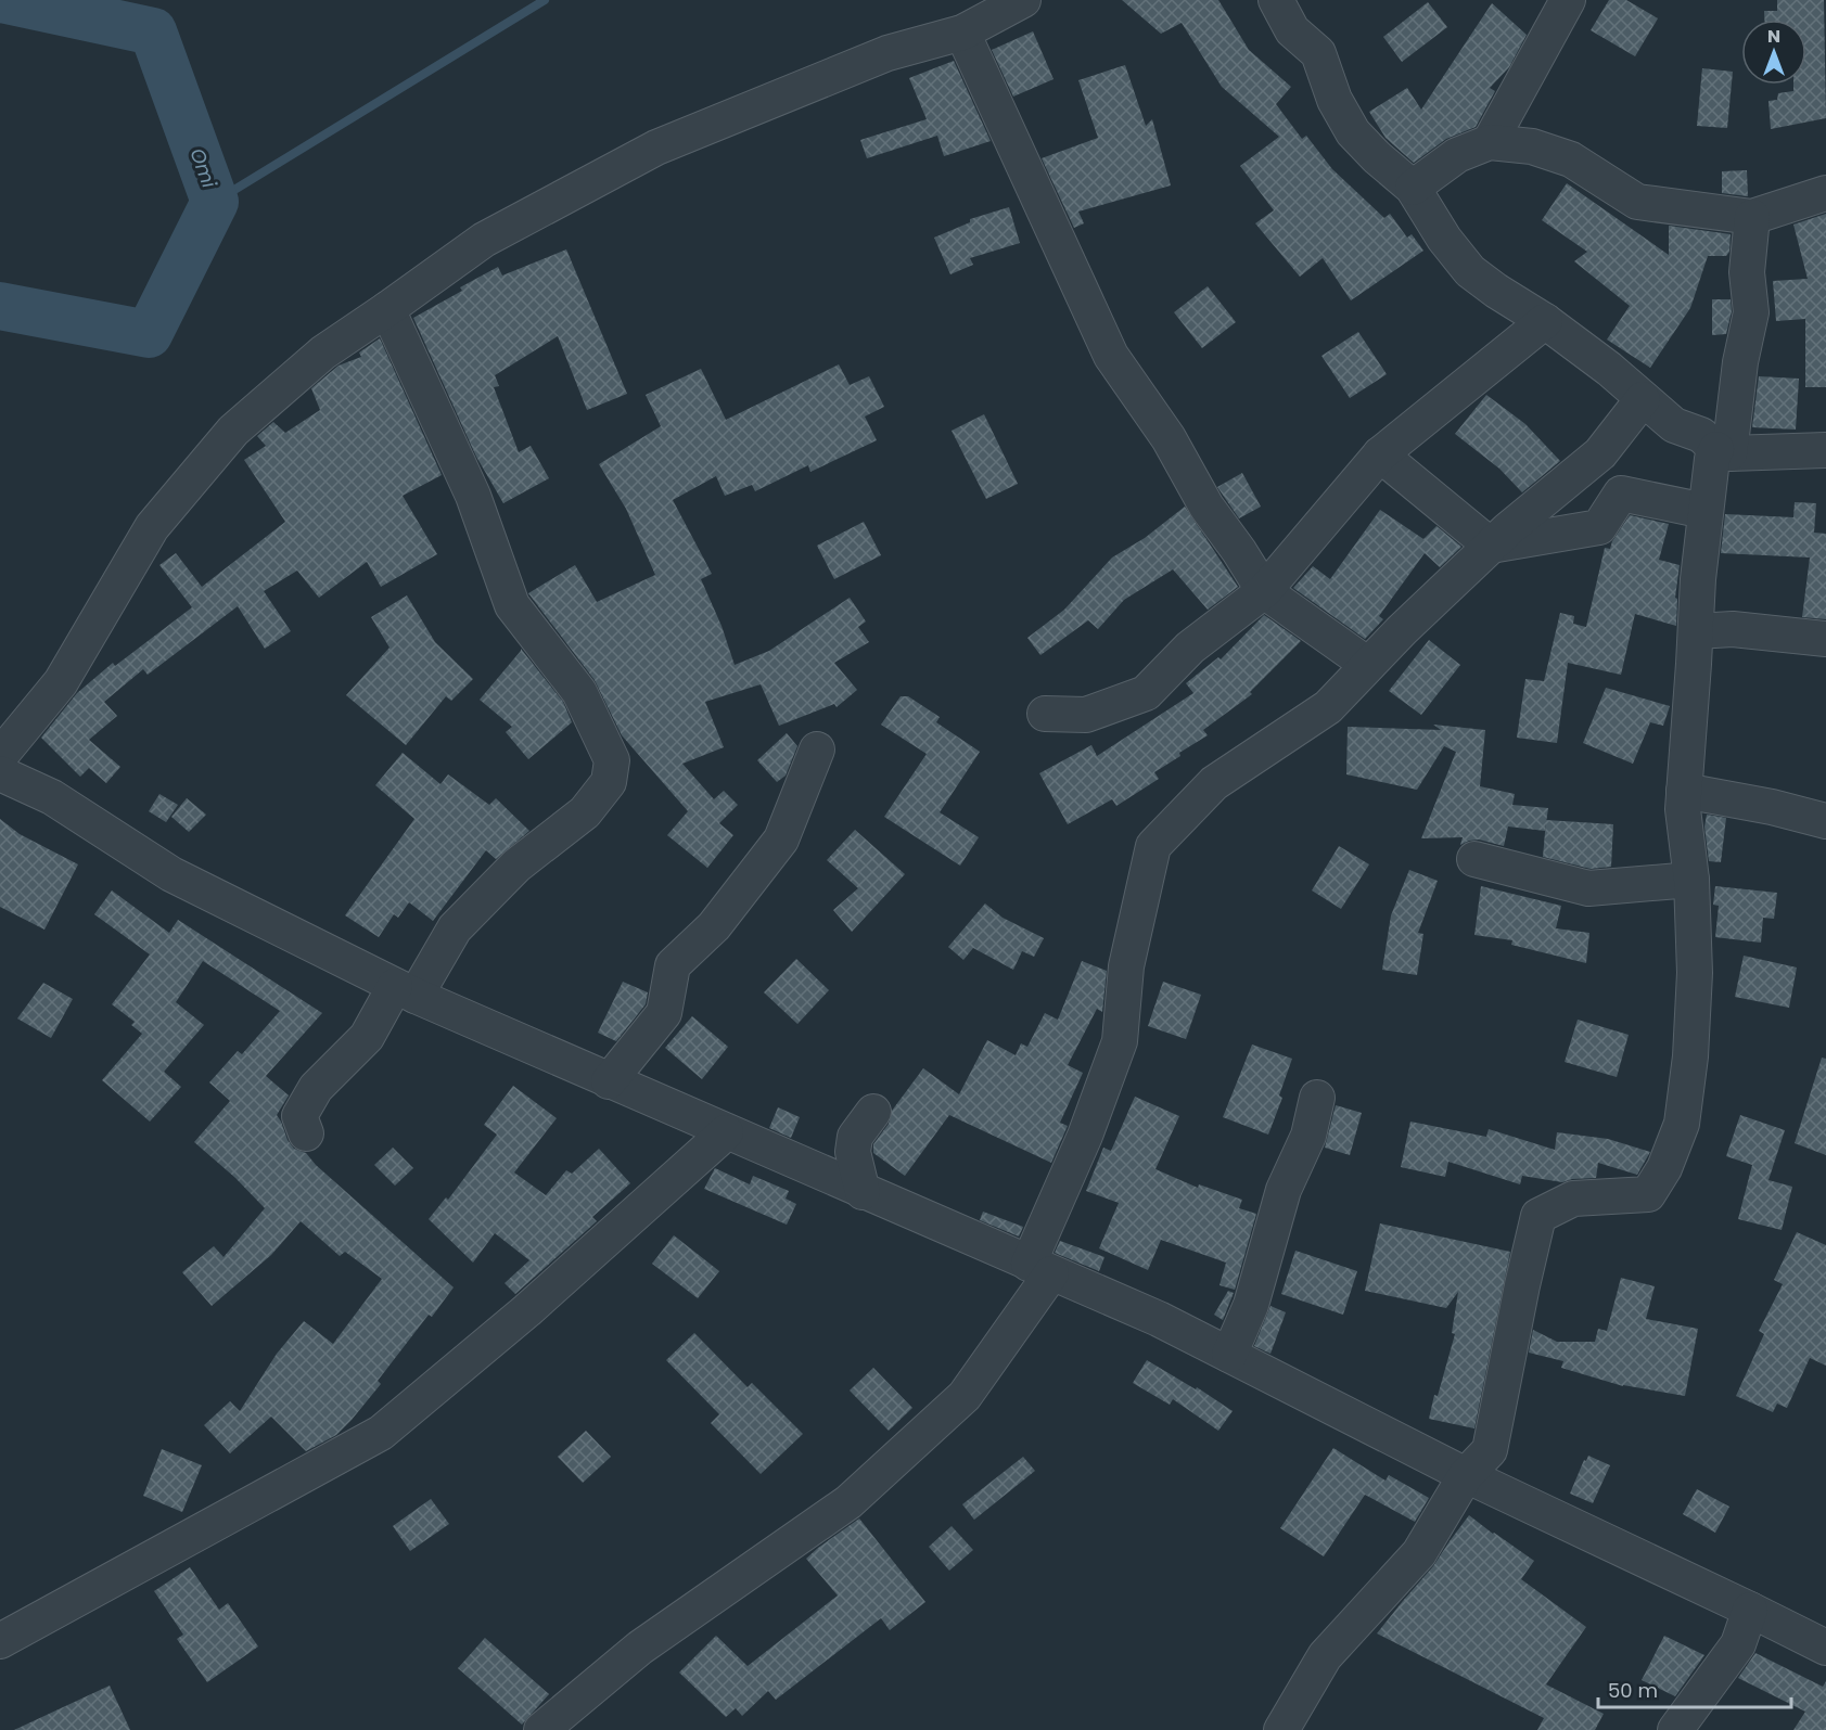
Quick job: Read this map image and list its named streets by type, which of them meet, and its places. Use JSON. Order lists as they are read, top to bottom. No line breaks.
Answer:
{"water":["Omi"],"scale_bar":"50 m","north":"top"}
